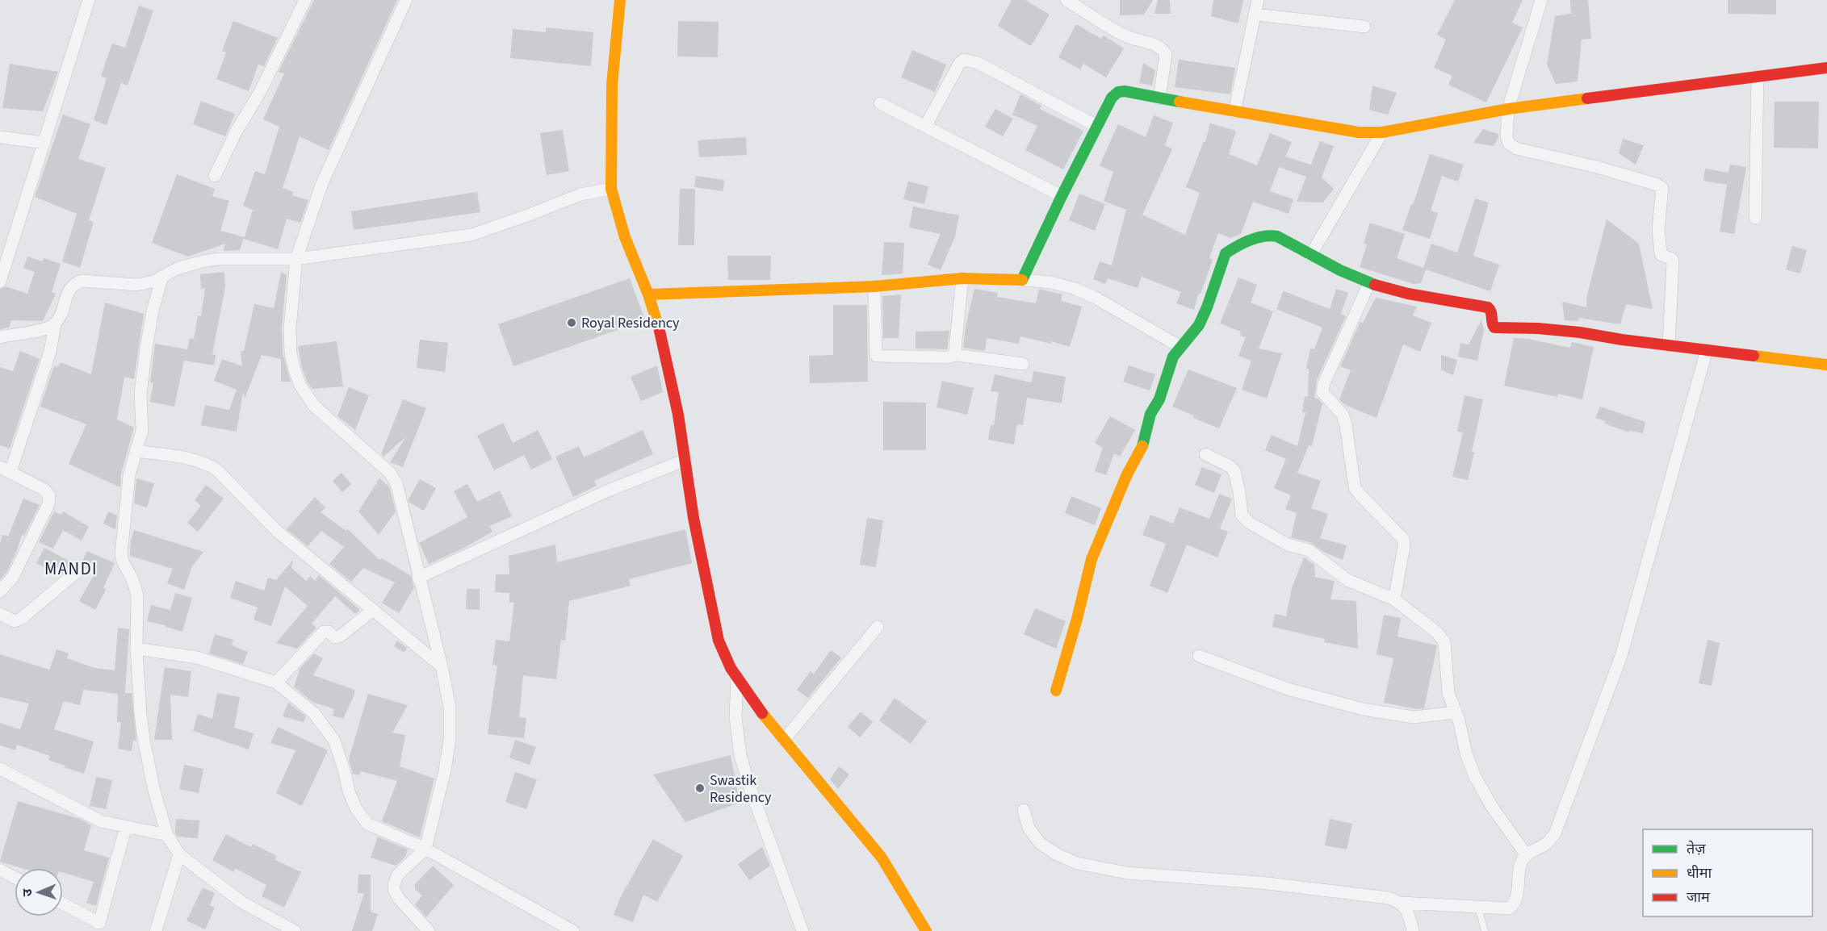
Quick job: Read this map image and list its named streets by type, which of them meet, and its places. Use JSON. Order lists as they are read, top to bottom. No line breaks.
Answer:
{"districts":["MANDI"],"places":["Royal Residency","Swastik Residency"],"legend":["तेज़","धीमा","जाम"],"north":"left"}
